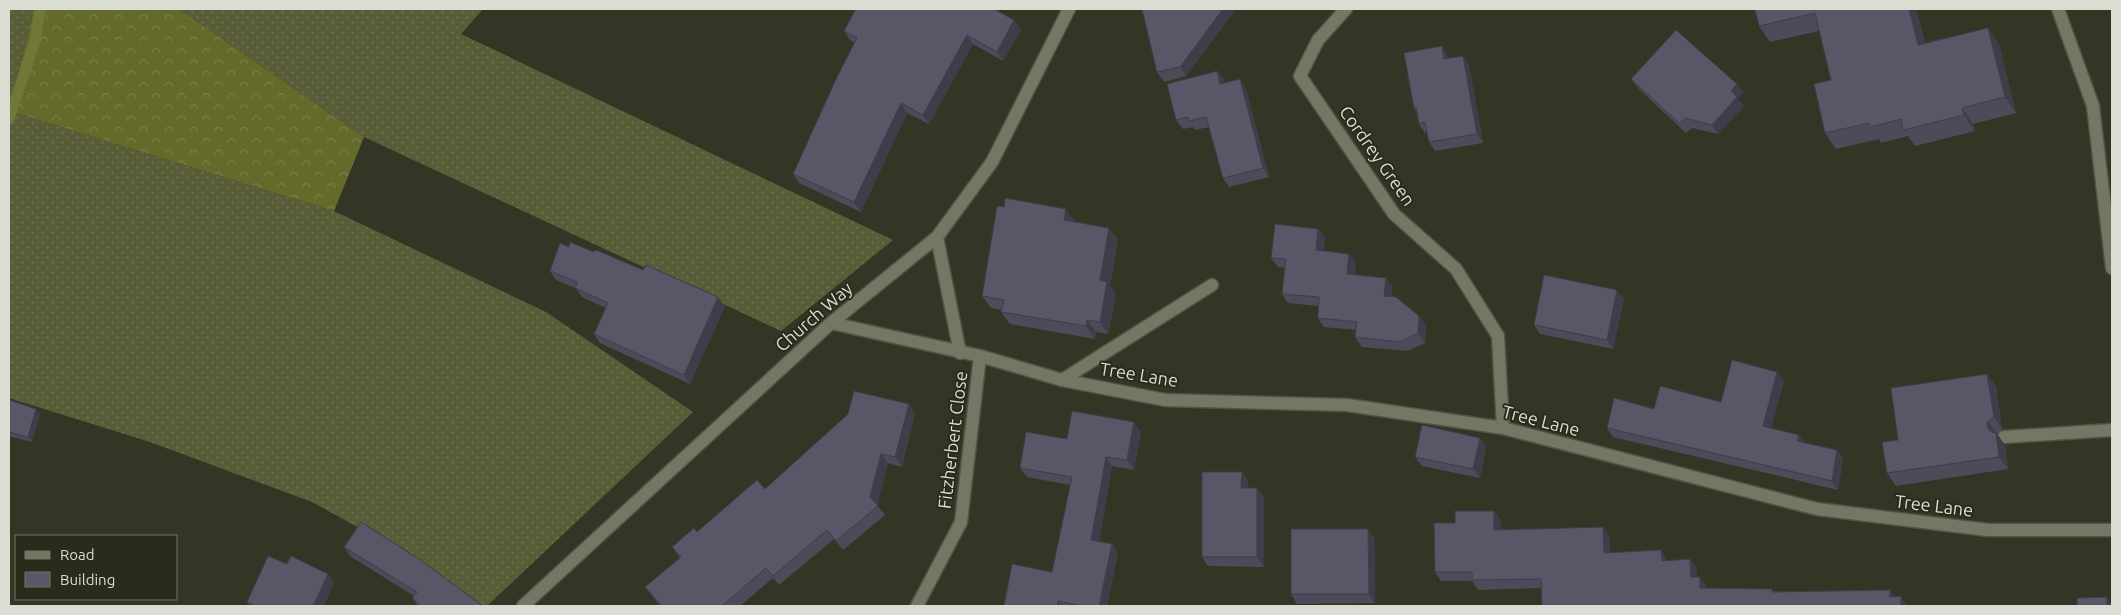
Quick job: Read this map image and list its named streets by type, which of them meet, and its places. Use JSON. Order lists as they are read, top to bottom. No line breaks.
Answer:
{"streets":{"street":["Cordrey Green","Church Way","Tree Lane","Fitzherbert Close"]},"crossings":[["Cordrey Green","Tree Lane"],["Church Way","Tree Lane"],["Tree Lane","Fitzherbert Close"]],"legend":["Road","Building"]}
